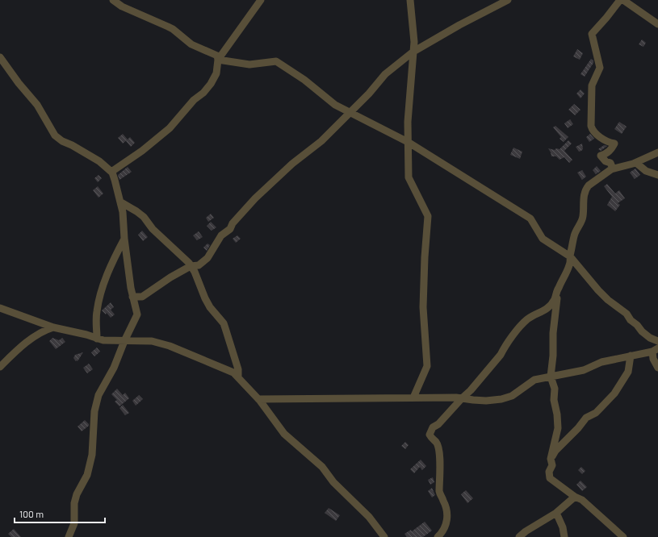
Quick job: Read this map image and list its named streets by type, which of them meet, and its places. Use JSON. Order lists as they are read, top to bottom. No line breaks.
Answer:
{"scale_bar":"100 m"}
